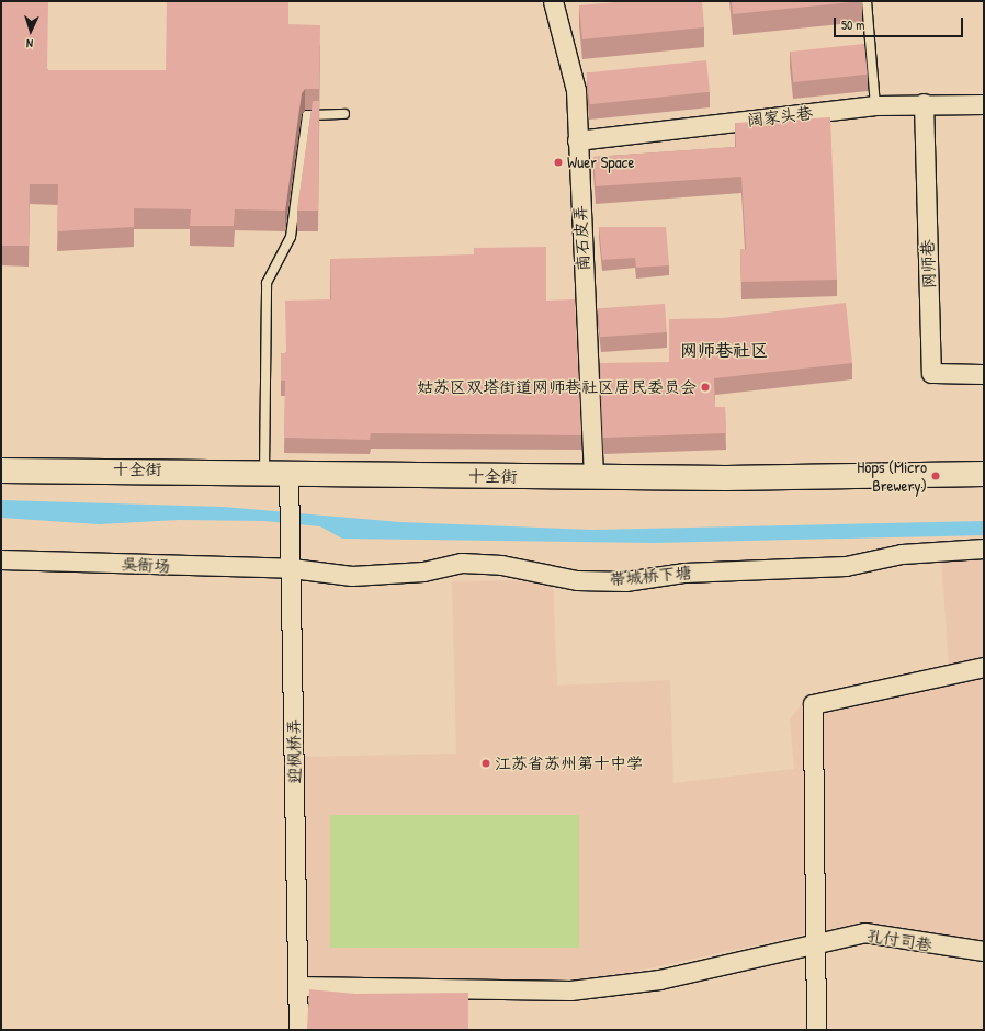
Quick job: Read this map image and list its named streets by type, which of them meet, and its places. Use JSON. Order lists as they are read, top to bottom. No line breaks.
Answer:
{"streets":{"main road":["十全街"],"street":["阔家头巷","南石皮弄","网师巷","吴衙场","带城桥下塘","迎枫桥弄","孔付司巷"]},"crossings":[["阔家头巷","南石皮弄"],["阔家头巷","网师巷"],["南石皮弄","十全街"],["十全街","迎枫桥弄"],["吴衙场","带城桥下塘"],["吴衙场","迎枫桥弄"],["带城桥下塘","迎枫桥弄"],["迎枫桥弄","孔付司巷"]],"districts":["网师巷社区"],"places":["Wuer Space","姑苏区双塔街道网师巷社区居民委员会","Hops (Micro Brewery)","江苏省苏州第十中学"],"scale_bar":"50 m","north":"bottom"}
